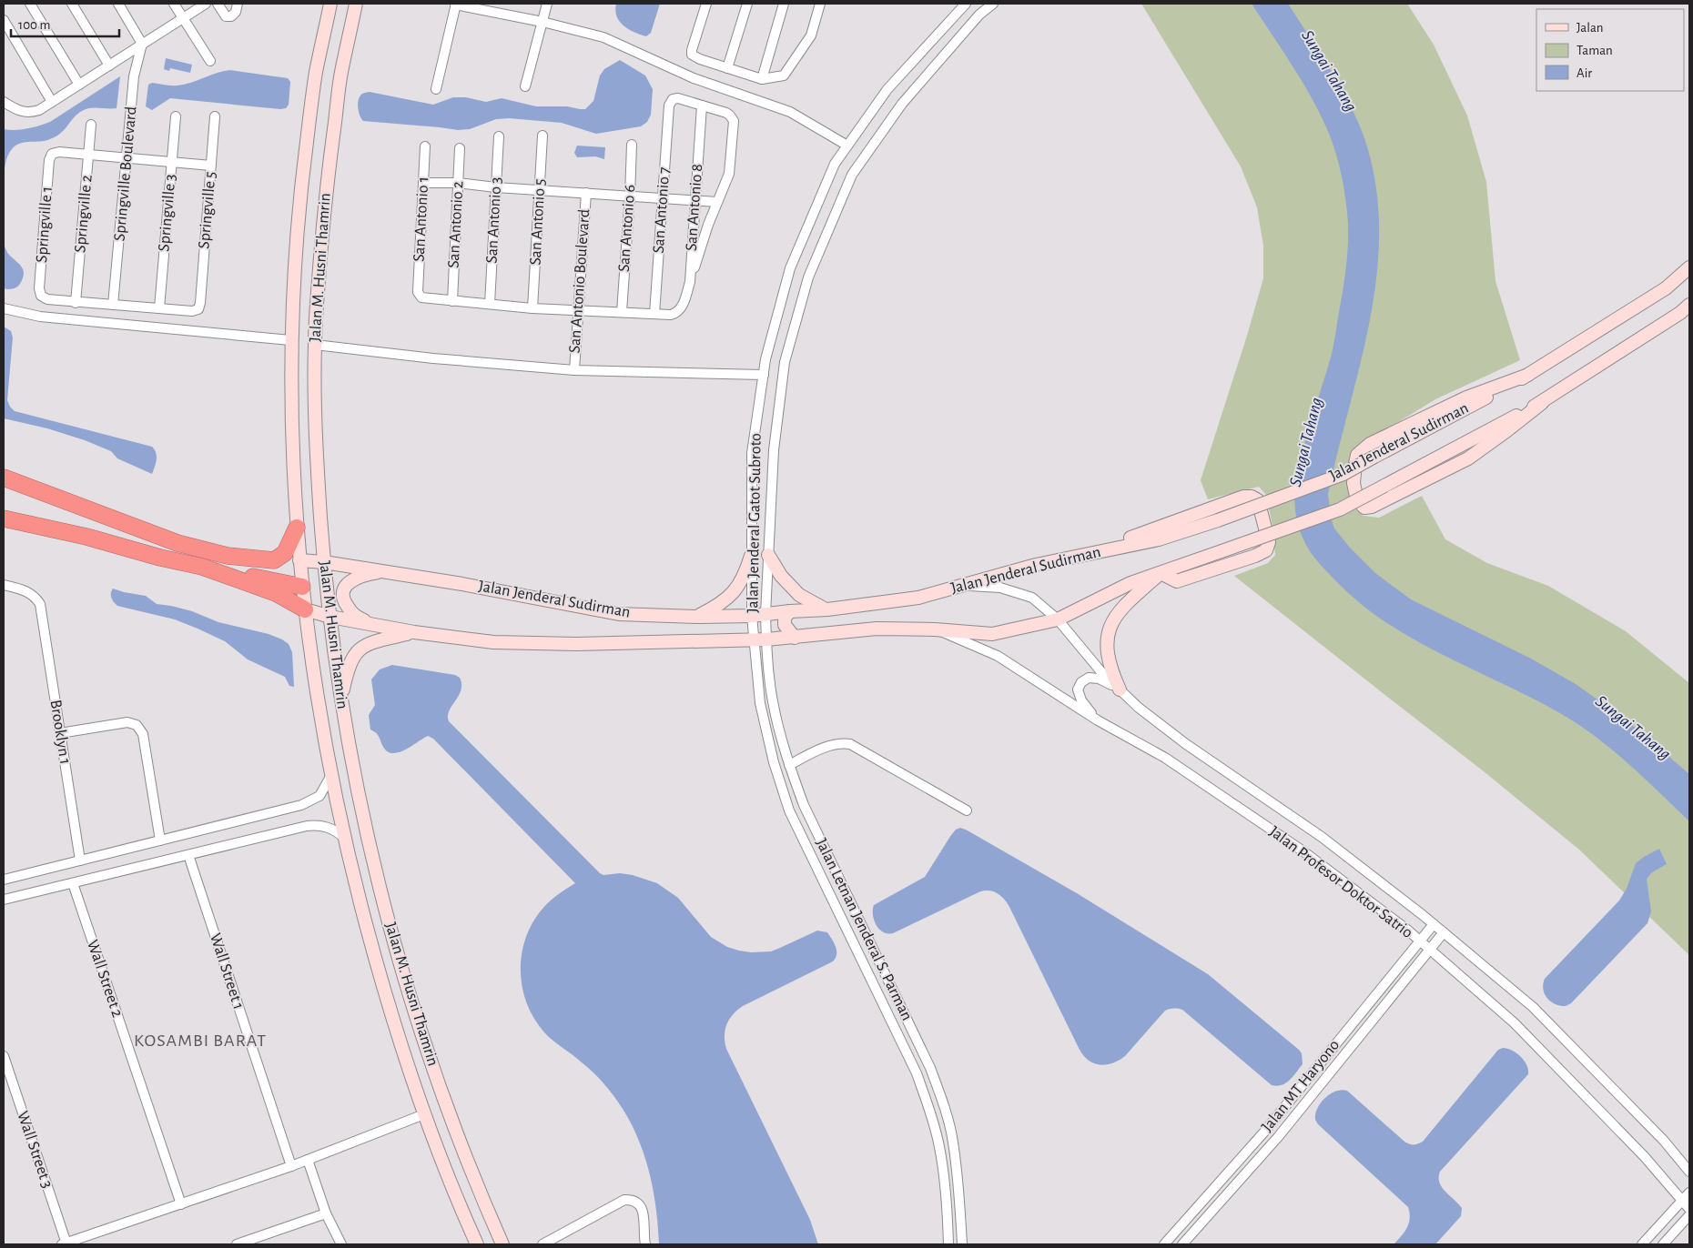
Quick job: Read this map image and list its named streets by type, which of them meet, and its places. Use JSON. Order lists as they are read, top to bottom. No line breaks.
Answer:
{"streets":{"street":["Springville Boulevard","San Antonio 8","Springville 5","San Antonio 7","Springville 3","Springville 2","San Antonio 1","San Antonio 3","San Antonio 5","Springville 1","San Antonio 2","San Antonio 6","Jalan M. Husni Thamrin","San Antonio Boulevard","Jalan Jenderal Sudirman","Jalan Jenderal Gatot Subroto","Brooklyn 1","Jalan Profesor Doktor Satrio","Jalan Letnan Jenderal S. Parman","Wall Street 1","Wall Street 2","Jalan MT Haryono","Wall Street 3"]},"crossings":[["San Antonio 8","San Antonio 7"],["Springville 5","Springville 3"],["Springville 2","Springville 1"],["San Antonio 1","San Antonio 2"],["Jalan M. Husni Thamrin","Jalan Jenderal Sudirman"],["Jalan Jenderal Sudirman","Jalan Jenderal Gatot Subroto"],["Jalan Jenderal Sudirman","Jalan Profesor Doktor Satrio"],["Jalan Jenderal Sudirman","Jalan Letnan Jenderal S. Parman"],["Jalan Jenderal Gatot Subroto","Jalan Letnan Jenderal S. Parman"],["Jalan Profesor Doktor Satrio","Jalan MT Haryono"]],"districts":["KOSAMBI BARAT"],"water":["Sungai Tahang"],"legend":["Jalan","Taman","Air"],"scale_bar":"100 m"}
